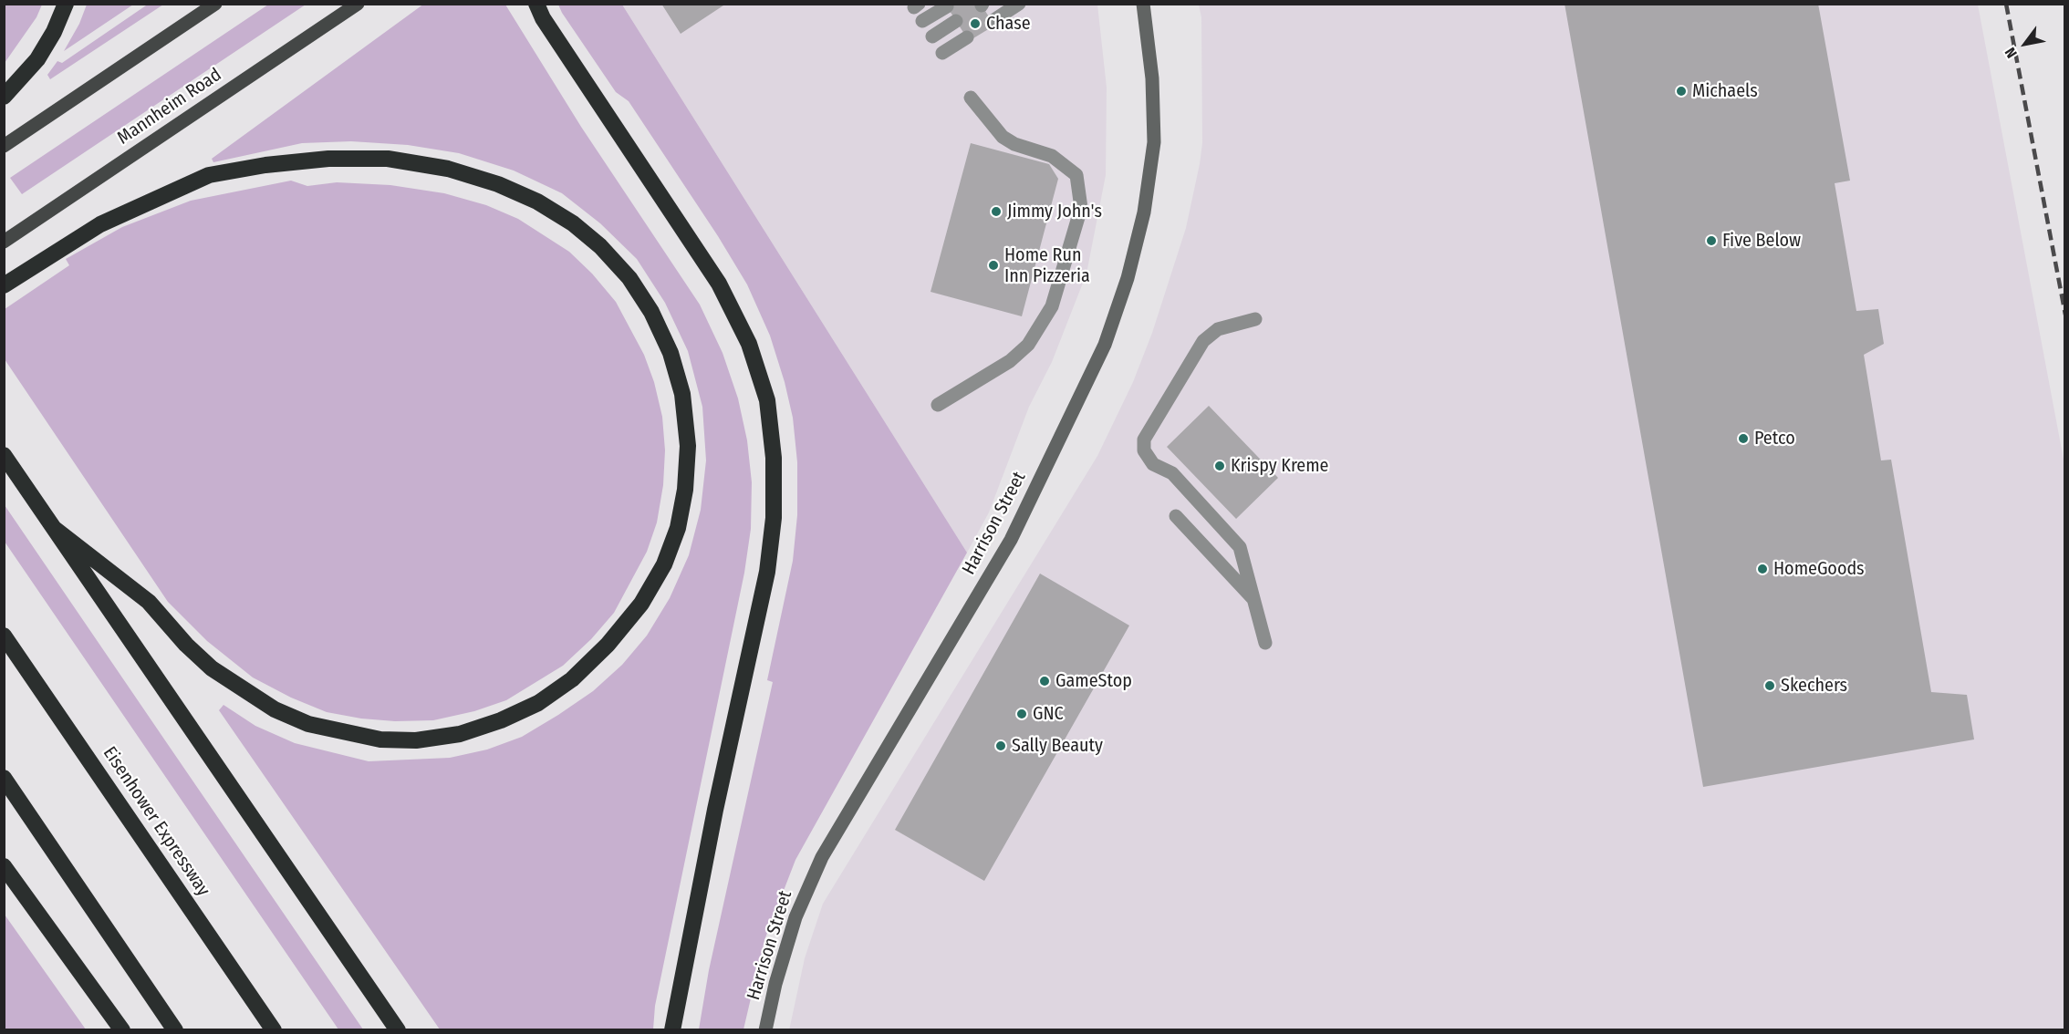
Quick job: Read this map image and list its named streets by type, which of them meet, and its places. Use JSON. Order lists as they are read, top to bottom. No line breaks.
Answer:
{"streets":{"highway":["Eisenhower Expressway"],"main road":["Mannheim Road","Harrison Street"]},"places":["Chase","Michaels","Jimmy John's","Five Below","Home Run Inn Pizzeria","Petco","Krispy Kreme","HomeGoods","GameStop","Skechers","GNC","Sally Beauty"],"north":"bottom left"}
